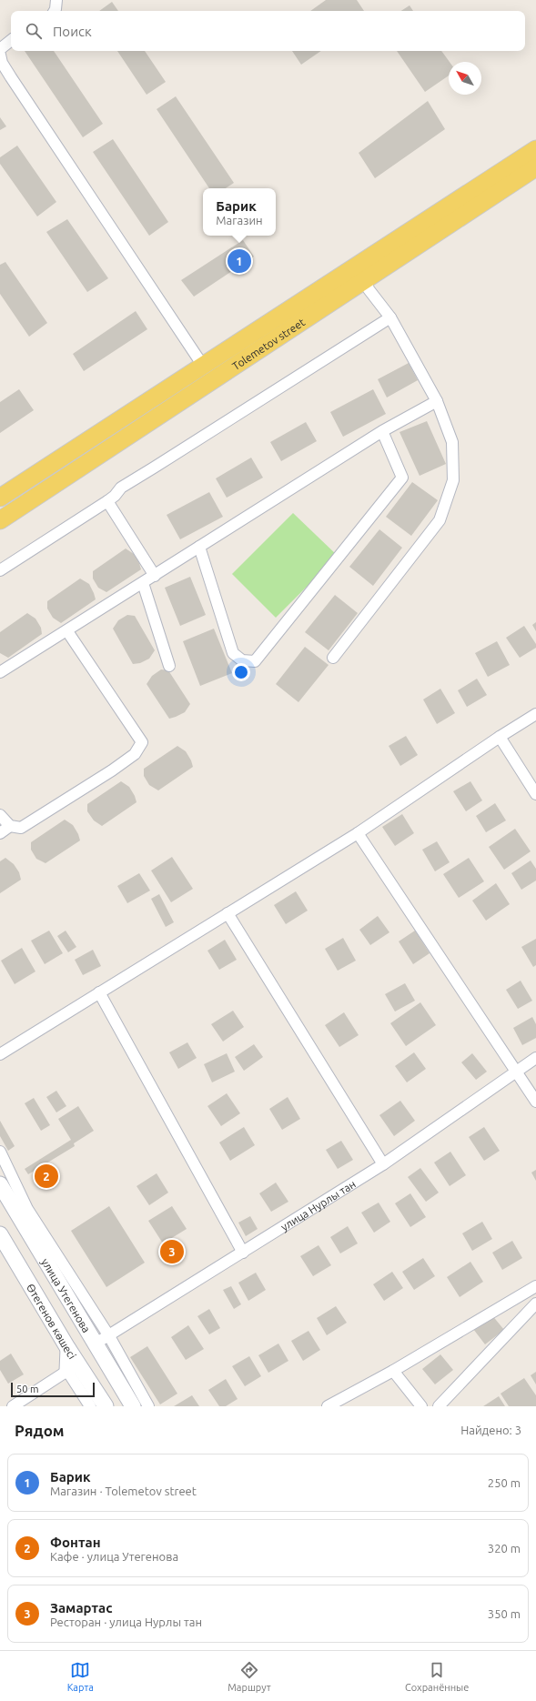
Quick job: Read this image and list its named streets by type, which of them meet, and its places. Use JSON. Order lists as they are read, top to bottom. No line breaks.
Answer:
{"streets":{"main road":["Tolemetov street","улица Утегенова","Өтегенов көшесі"],"street":["улица Нурлы тан"]},"crossings":[["улица Нурлы тан","улица Утегенова"]],"scale_bar":"50 m","north":"top left","page":{"search":"Поиск","popup":["Барик","Магазин"],"pins":["1","2","3"],"scale":"50 m","heading":["Рядом","Найдено: 3"],"list":[{"mark":"1","name":"Барик","note":"Магазин · Tolemetov street","value":"250 m"},{"mark":"2","name":"Фонтан","note":"Кафе · улица Утегенова","value":"320 m"},{"mark":"3","name":"Замартас","note":"Ресторан · улица Нурлы тан","value":"350 m"}],"nav":["Карта","Маршрут","Сохранённые"]}}
